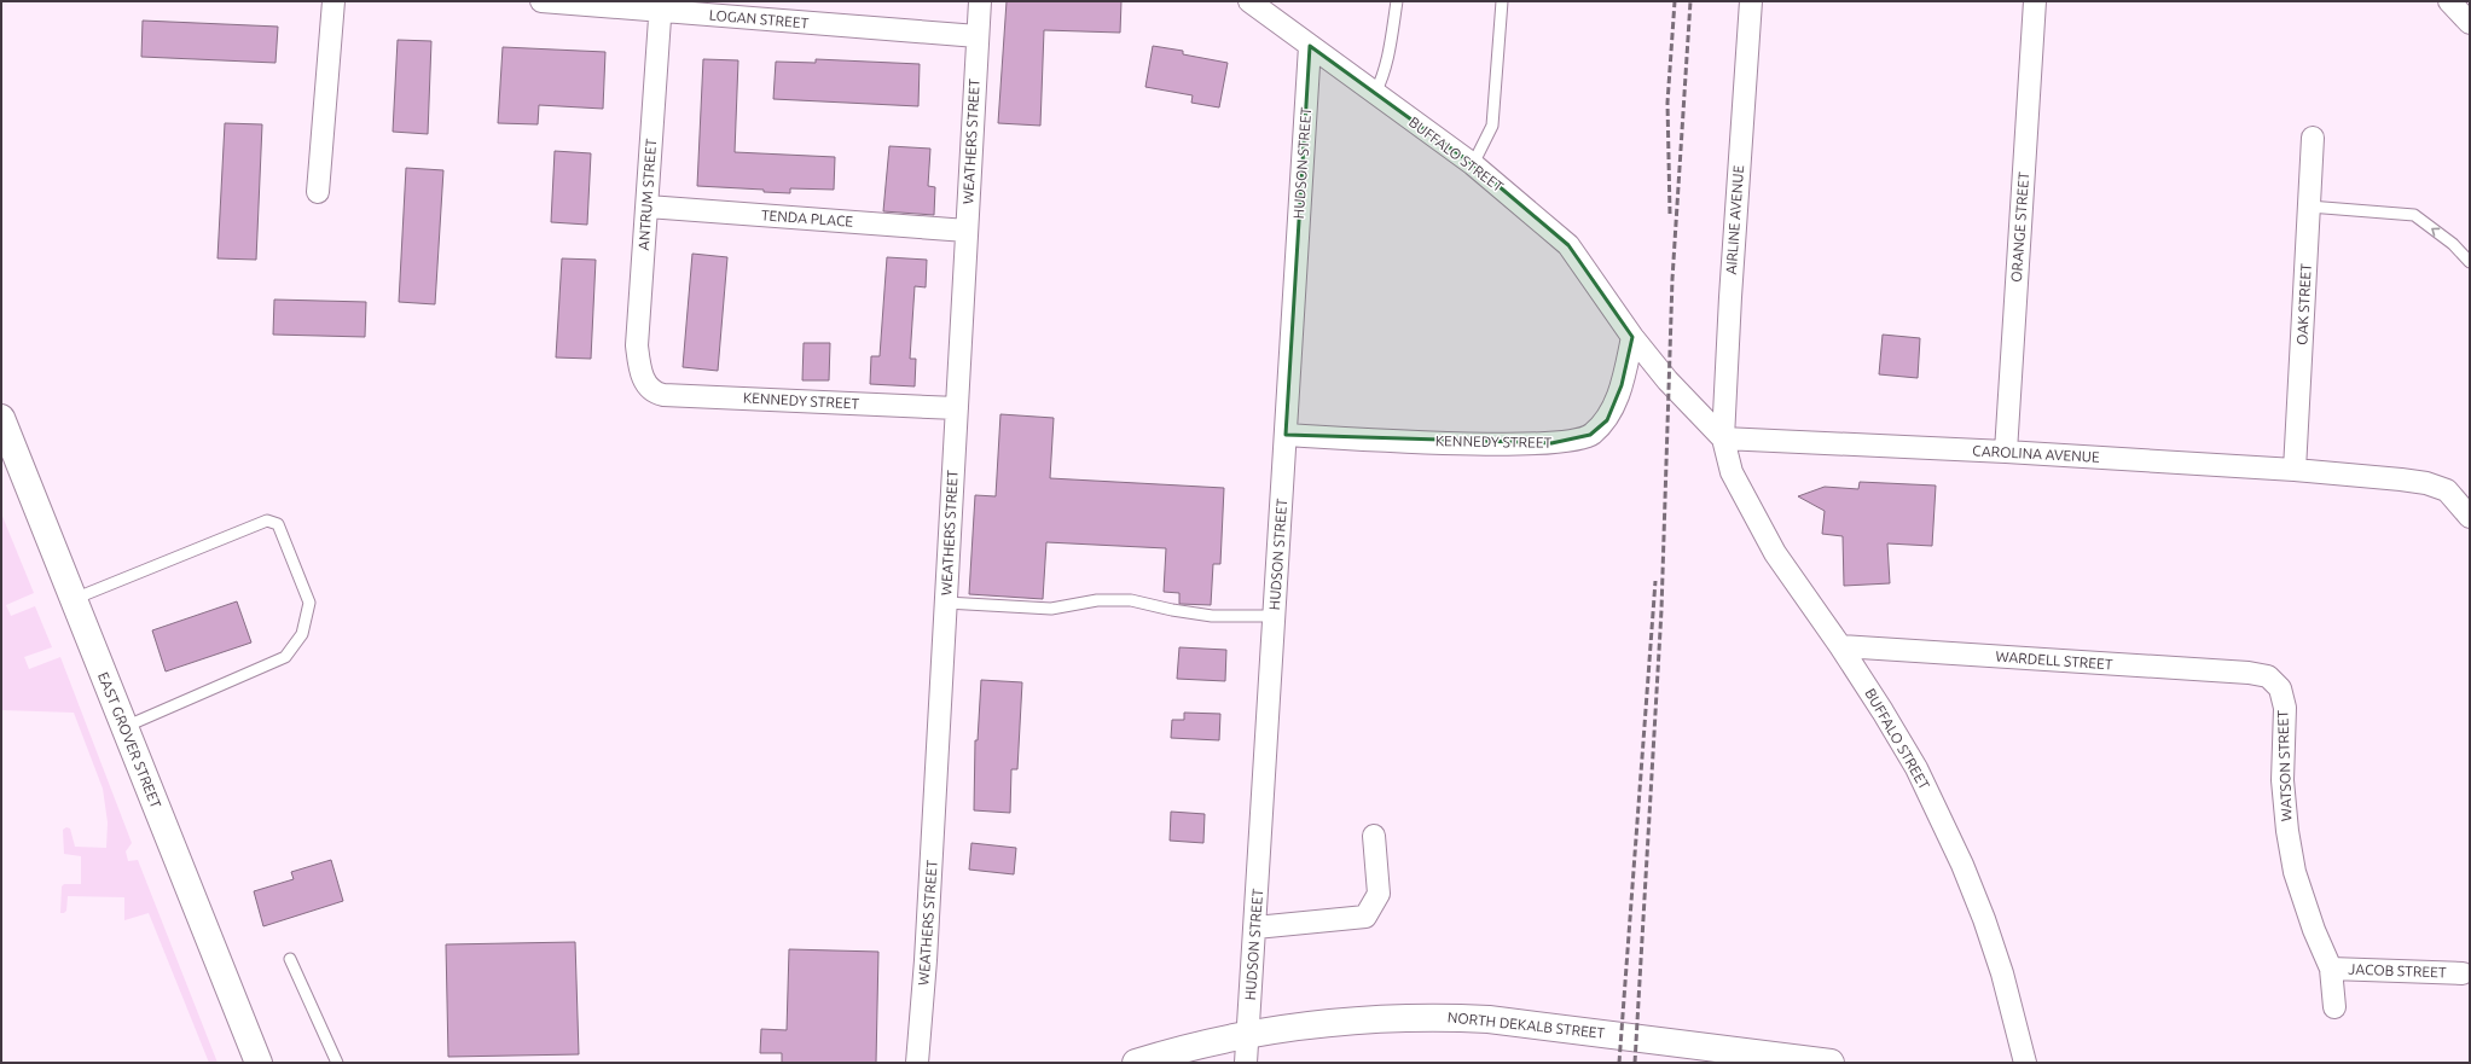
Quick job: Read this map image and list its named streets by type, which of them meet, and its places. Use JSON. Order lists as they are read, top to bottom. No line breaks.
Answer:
{"streets":{"main road":["EAST GROVER STREET","NORTH DEKALB STREET"],"street":["LOGAN STREET","WEATHERS STREET","BUFFALO STREET","HUDSON STREET","ANTRUM STREET","TENDA PLACE","AIRLINE AVENUE","ORANGE STREET","OAK STREET","KENNEDY STREET","CAROLINA AVENUE","WARDELL STREET","WATSON STREET","JACOB STREET"]},"crossings":[["LOGAN STREET","WEATHERS STREET"],["LOGAN STREET","ANTRUM STREET"],["WEATHERS STREET","TENDA PLACE"],["WEATHERS STREET","KENNEDY STREET"],["BUFFALO STREET","HUDSON STREET"],["BUFFALO STREET","AIRLINE AVENUE"],["BUFFALO STREET","KENNEDY STREET"],["BUFFALO STREET","CAROLINA AVENUE"],["BUFFALO STREET","WARDELL STREET"],["HUDSON STREET","KENNEDY STREET"],["HUDSON STREET","NORTH DEKALB STREET"],["ANTRUM STREET","TENDA PLACE"],["ANTRUM STREET","KENNEDY STREET"],["AIRLINE AVENUE","CAROLINA AVENUE"],["ORANGE STREET","CAROLINA AVENUE"],["OAK STREET","CAROLINA AVENUE"],["WARDELL STREET","WATSON STREET"],["WATSON STREET","JACOB STREET"]]}
